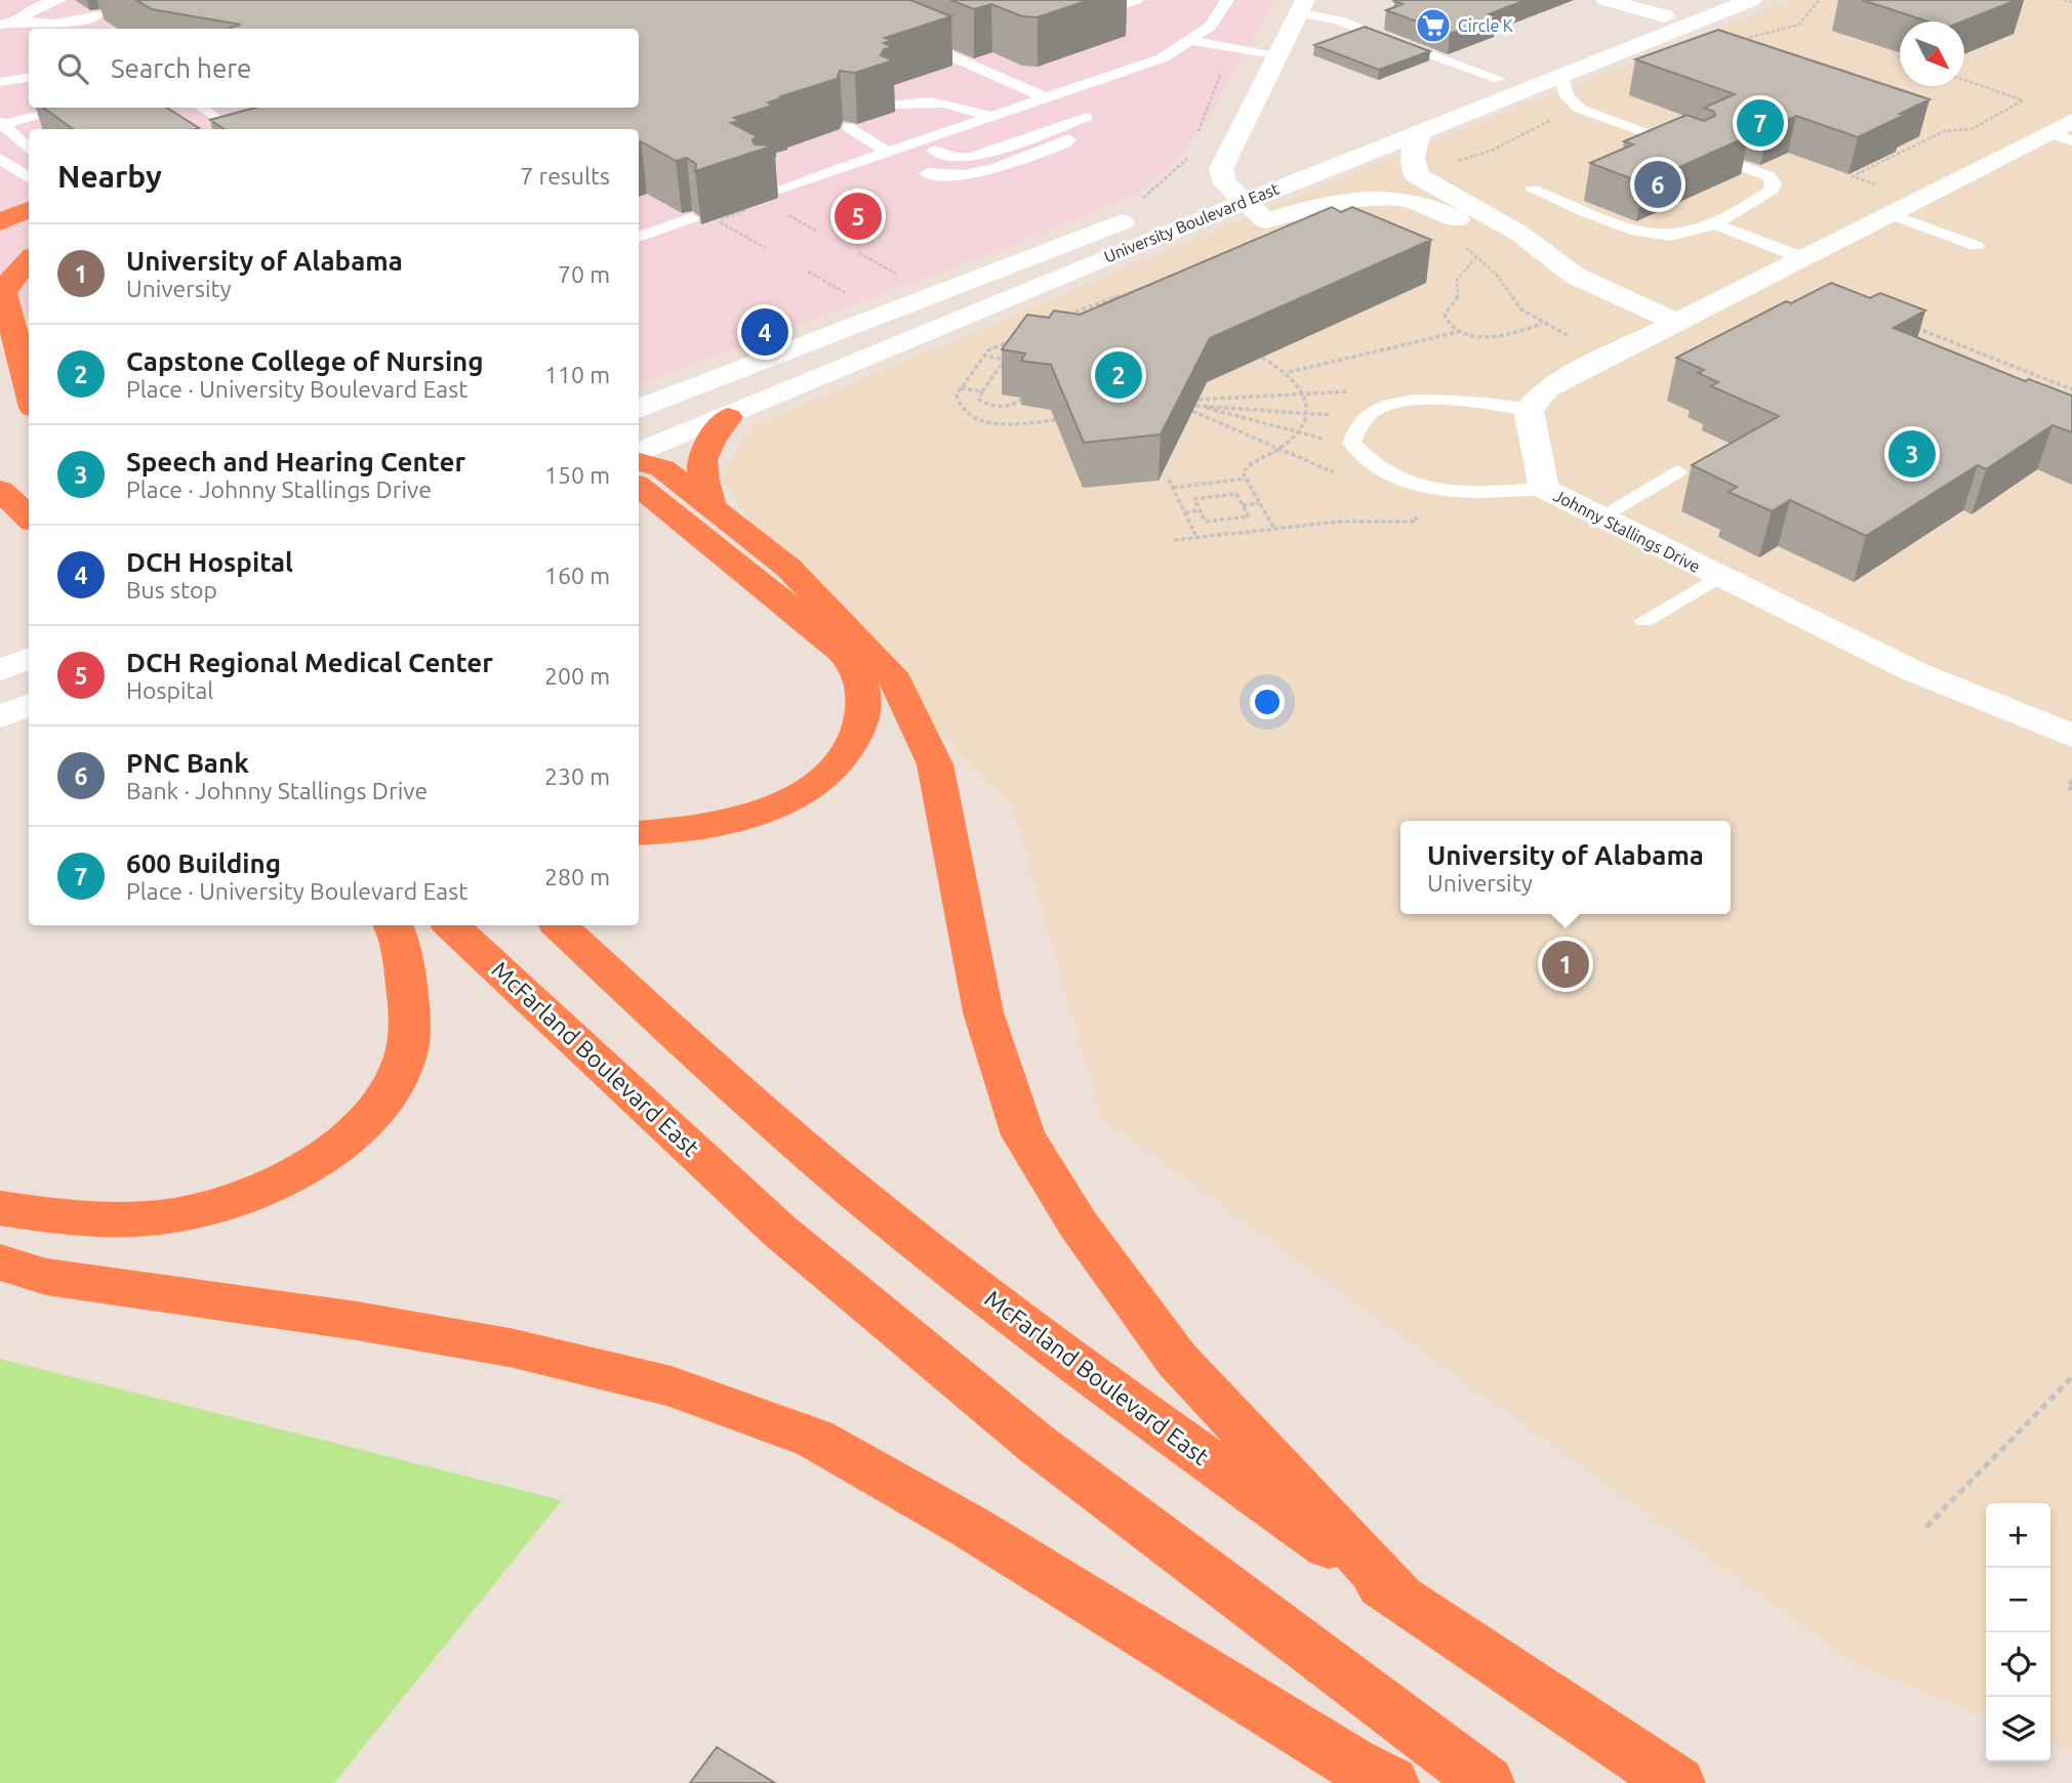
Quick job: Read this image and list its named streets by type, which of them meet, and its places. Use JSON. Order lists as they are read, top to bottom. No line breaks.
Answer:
{"streets":{"highway":["McFarland Boulevard East"],"main road":["University Boulevard East","Johnny Stallings Drive"]},"places":{"supermarket":["Circle K"]},"north":"bottom right","page":{"search":"Search here","pins":["7","6","5","4","2","3","1"],"heading":["Nearby","7 results"],"list":[{"mark":"1","name":"University of Alabama","note":"University","value":"70 m"},{"mark":"2","name":"Capstone College of Nursing","note":"Place · University Boulevard East","value":"110 m"},{"mark":"3","name":"Speech and Hearing Center","note":"Place · Johnny Stallings Drive","value":"150 m"},{"mark":"4","name":"DCH Hospital","note":"Bus stop","value":"160 m"},{"mark":"5","name":"DCH Regional Medical Center","note":"Hospital","value":"200 m"},{"mark":"6","name":"PNC Bank","note":"Bank · Johnny Stallings Drive","value":"230 m"},{"mark":"7","name":"600 Building","note":"Place · University Boulevard East","value":"280 m"}],"popup":["University of Alabama","University"],"map_buttons":["+","−"]}}
